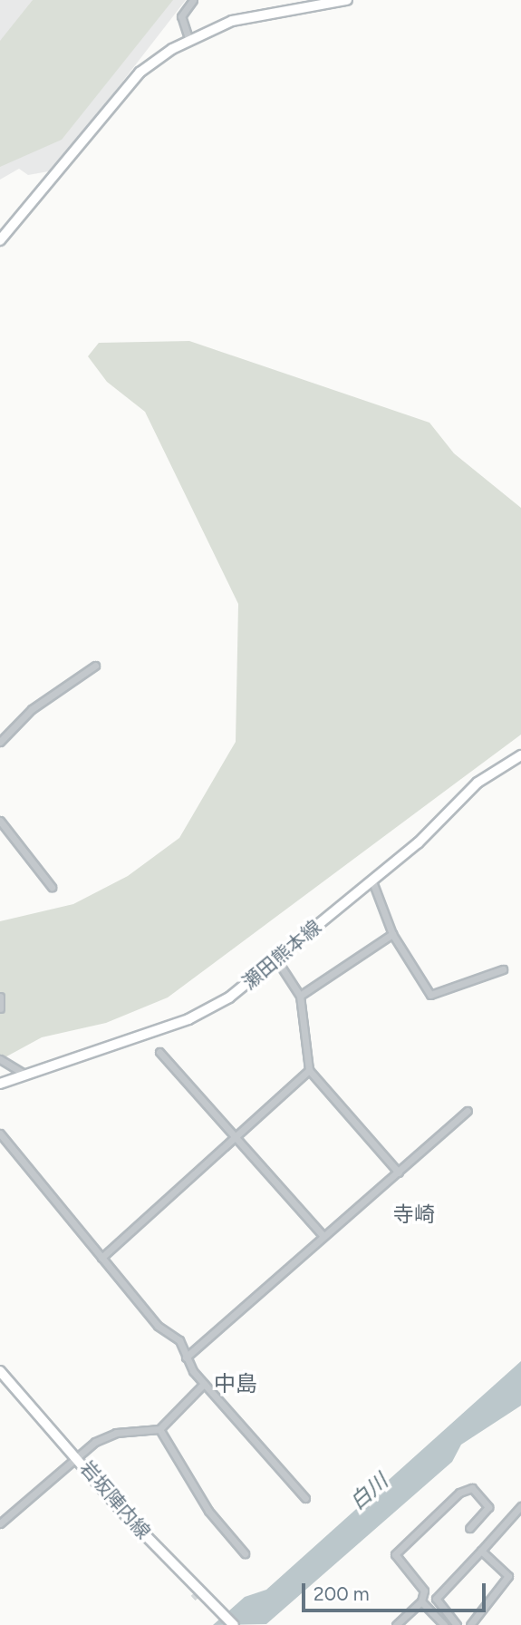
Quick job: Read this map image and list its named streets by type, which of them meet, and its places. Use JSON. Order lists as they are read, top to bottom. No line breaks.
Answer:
{"streets":{"main road":["瀬田熊本線","岩坂陣内線"]},"districts":["寺崎","中島"],"water":["白川"],"scale_bar":"200 m"}
